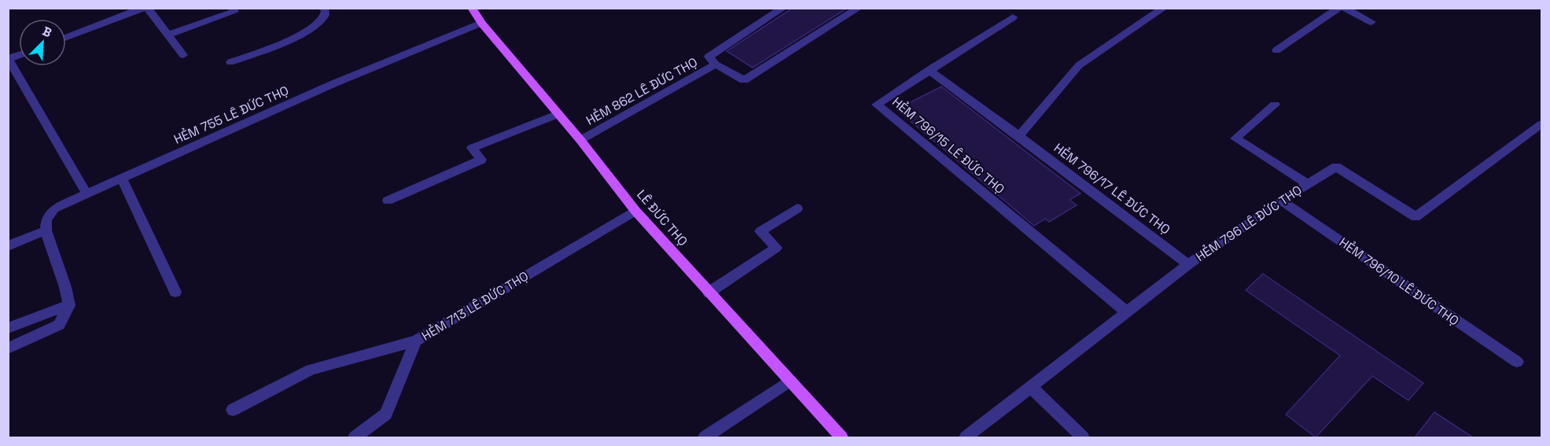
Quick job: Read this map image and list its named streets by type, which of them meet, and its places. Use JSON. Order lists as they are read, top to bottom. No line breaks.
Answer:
{"streets":{"main road":["LÊ ĐỨC THỌ"],"street":["HẺM 862 LÊ ĐỨC THỌ","HẺM 755 LÊ ĐỨC THỌ","HẺM 796/15 LÊ ĐỨC THỌ","HẺM 796/17 LÊ ĐỨC THỌ","HẺM 796 LÊ ĐỨC THỌ","HẺM 796/10 LÊ ĐỨC THỌ","HẺM 713 LÊ ĐỨC THỌ"]},"crossings":[["HẺM 862 LÊ ĐỨC THỌ","LÊ ĐỨC THỌ"],["HẺM 755 LÊ ĐỨC THỌ","LÊ ĐỨC THỌ"],["HẺM 796/15 LÊ ĐỨC THỌ","HẺM 796/17 LÊ ĐỨC THỌ"],["HẺM 796/15 LÊ ĐỨC THỌ","HẺM 796 LÊ ĐỨC THỌ"],["HẺM 796/17 LÊ ĐỨC THỌ","HẺM 796 LÊ ĐỨC THỌ"],["LÊ ĐỨC THỌ","HẺM 713 LÊ ĐỨC THỌ"],["HẺM 796 LÊ ĐỨC THỌ","HẺM 796/10 LÊ ĐỨC THỌ"]],"north":"top right"}
